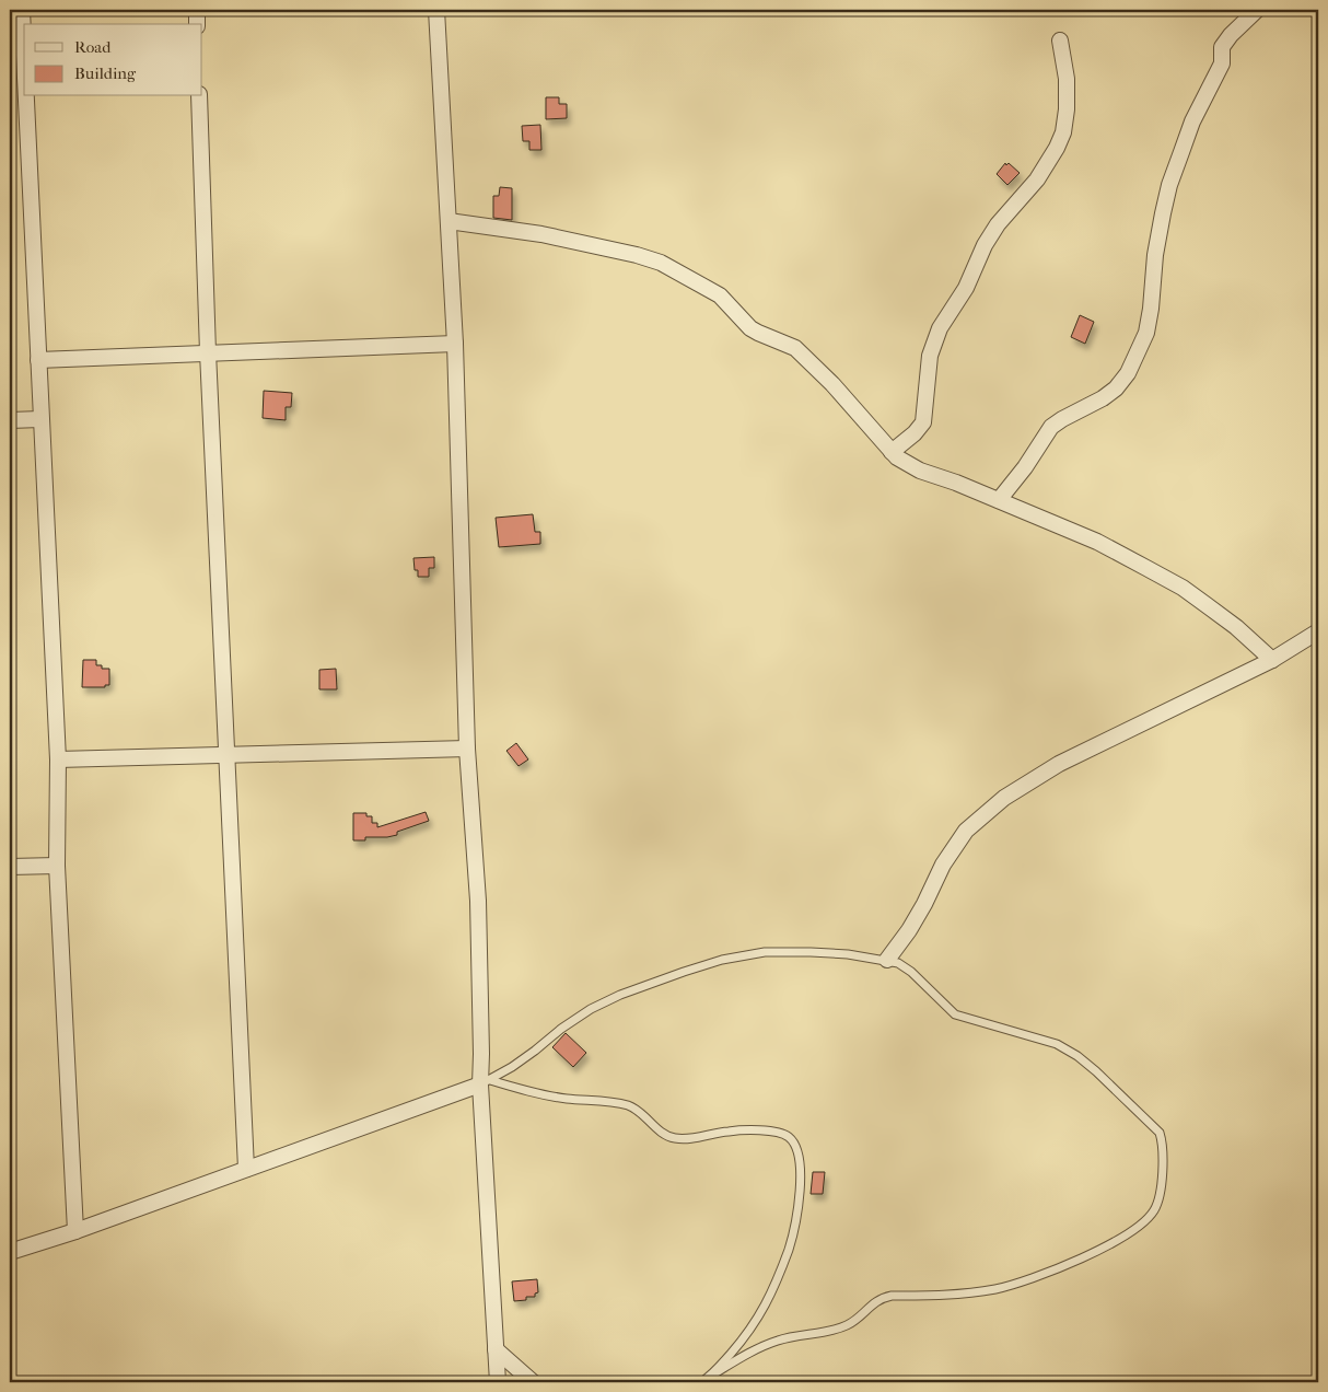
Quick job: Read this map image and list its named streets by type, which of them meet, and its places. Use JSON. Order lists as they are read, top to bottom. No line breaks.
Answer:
{"legend":["Road","Building"]}
